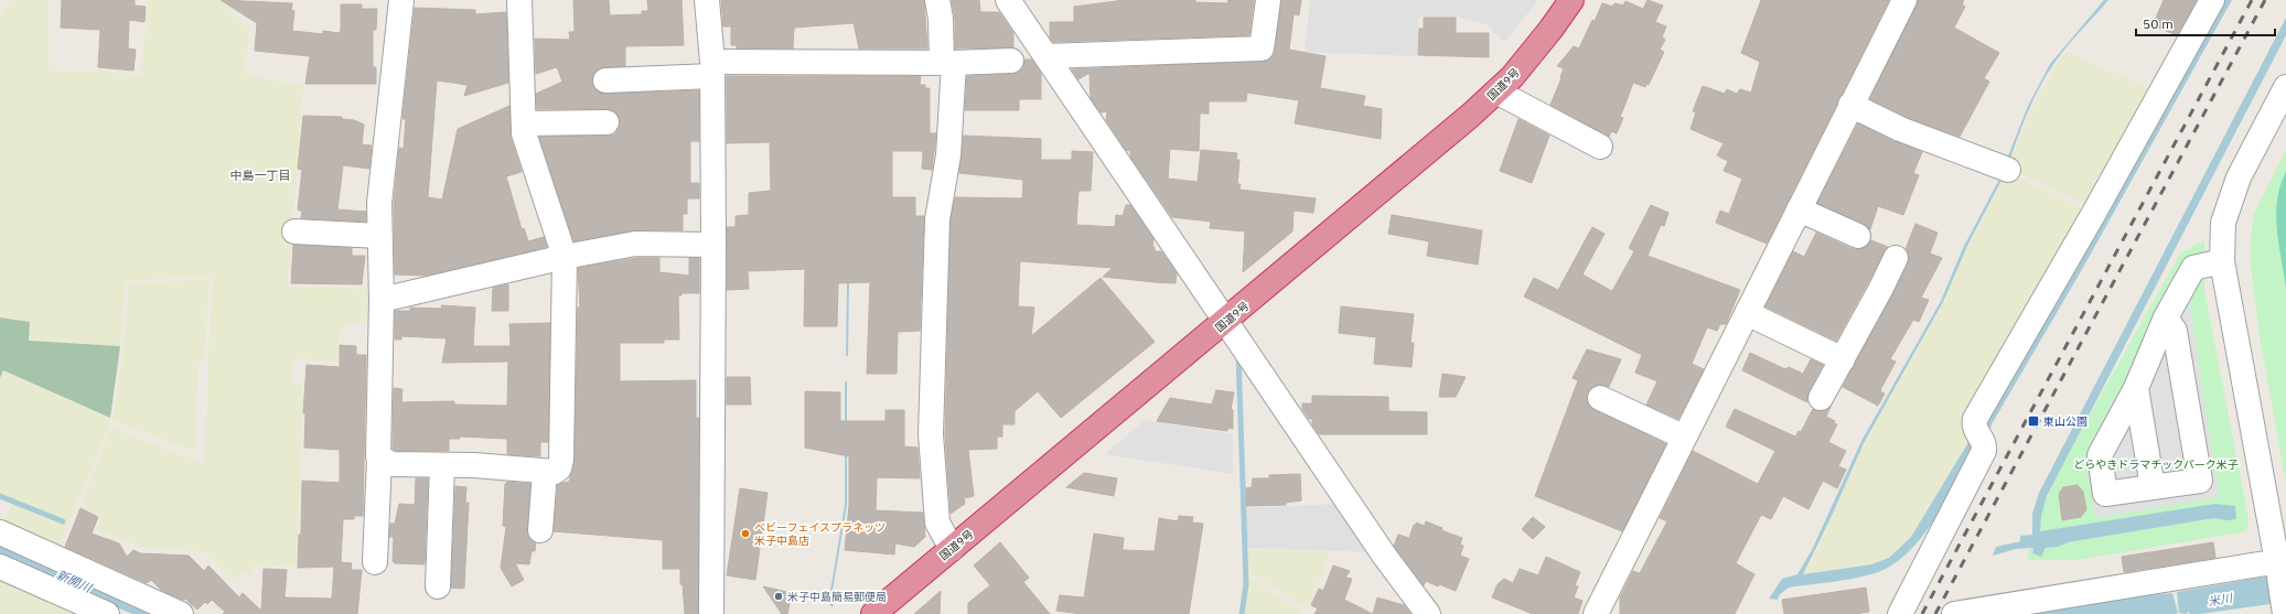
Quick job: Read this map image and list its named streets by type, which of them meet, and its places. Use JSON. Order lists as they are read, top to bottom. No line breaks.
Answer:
{"streets":{"highway":["国道9号"]},"districts":["中島一丁目"],"water":["新開川","米川"],"parks":["どらやきドラマチックパーク米子"],"places":{"transit":["東山公園"],"other":["ベビーフェイスプラネッツ 米子中島店","米子中島簡易郵便局"]},"scale_bar":"50 m"}
